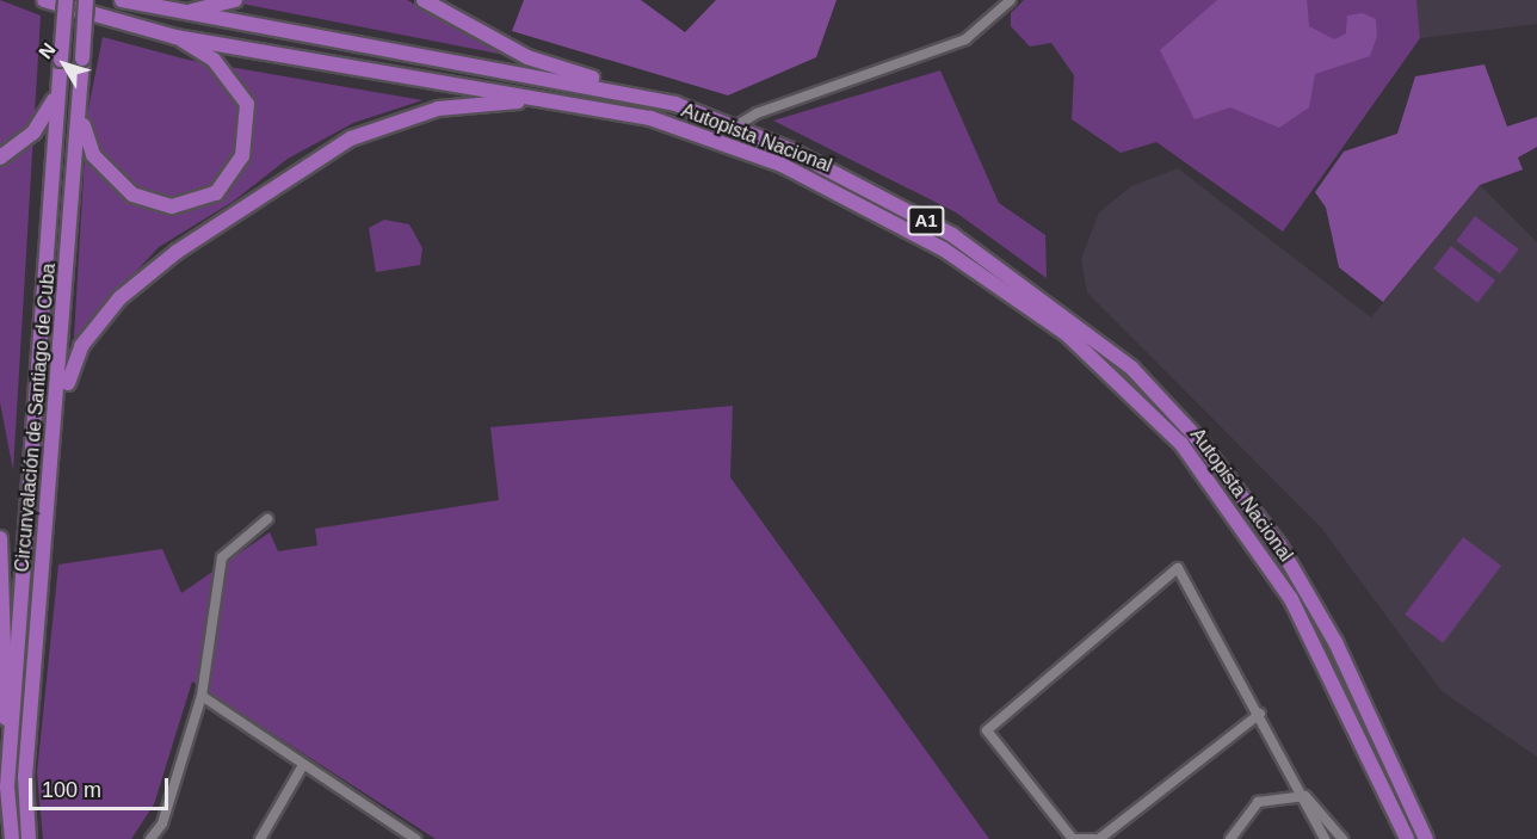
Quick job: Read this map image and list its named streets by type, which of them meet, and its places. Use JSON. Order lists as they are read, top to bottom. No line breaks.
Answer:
{"streets":{"highway":["Autopista Nacional","A1","Circunvalación de Santiago de Cuba"]},"scale_bar":"100 m","north":"top left"}
